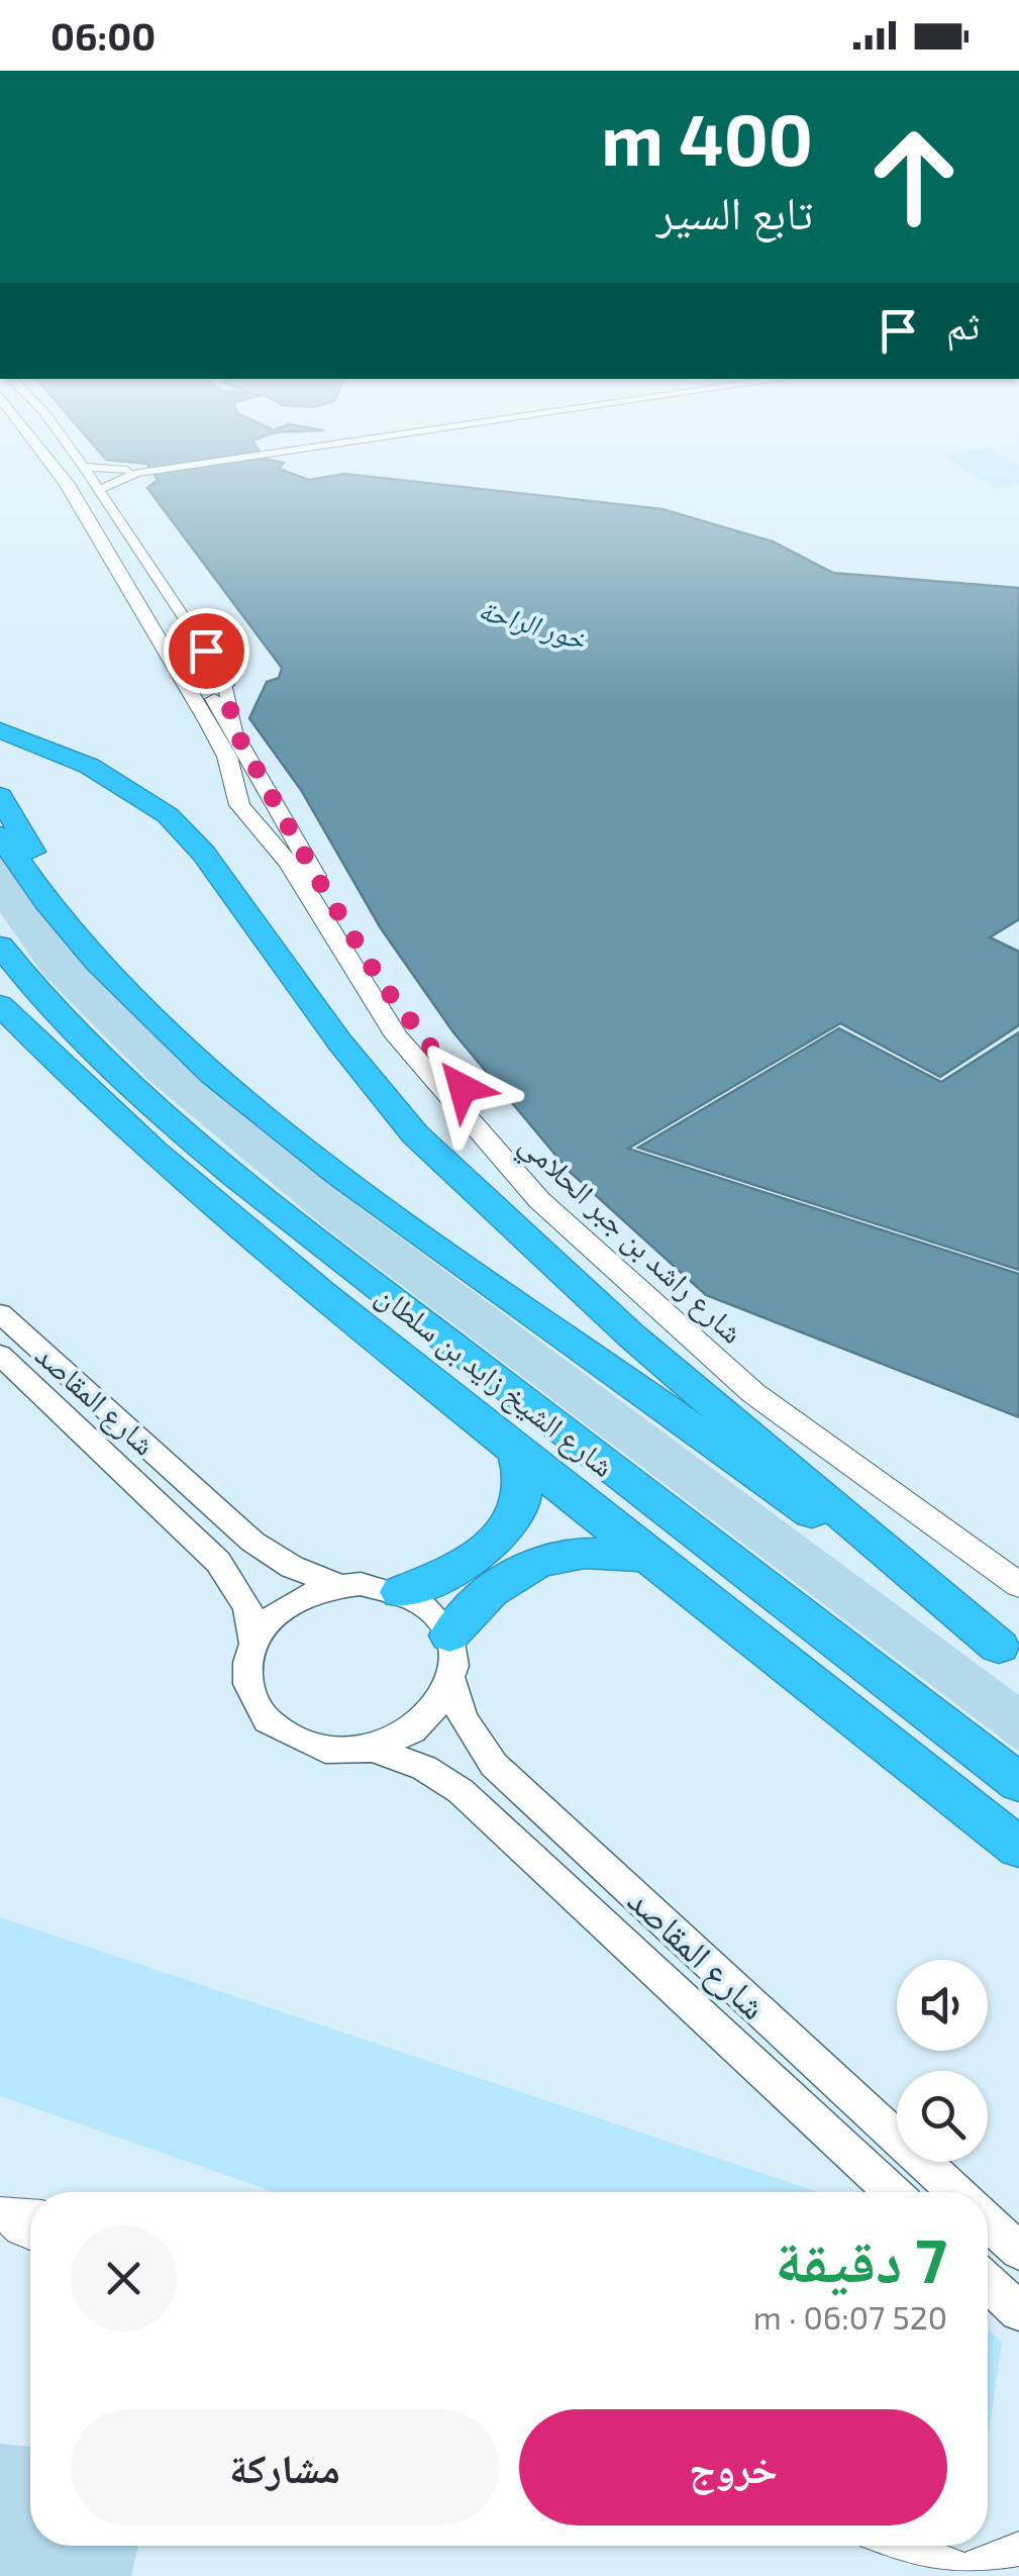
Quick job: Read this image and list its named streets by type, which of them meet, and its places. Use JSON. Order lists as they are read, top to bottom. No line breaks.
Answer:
{"streets":{"highway":["شارع الشيخ زايد بن سلطان"],"main road":["شارع راشد بن جبر الحلامي"],"street":["شارع المقاصد"]},"water":["خور الراحة"],"page":{"status":"06:00","turn":["400 m","تابع السير"],"then":"ثم","heading":["7 دقيقة","520 m · 06:07"],"buttons":["خروج","مشاركة"]}}
